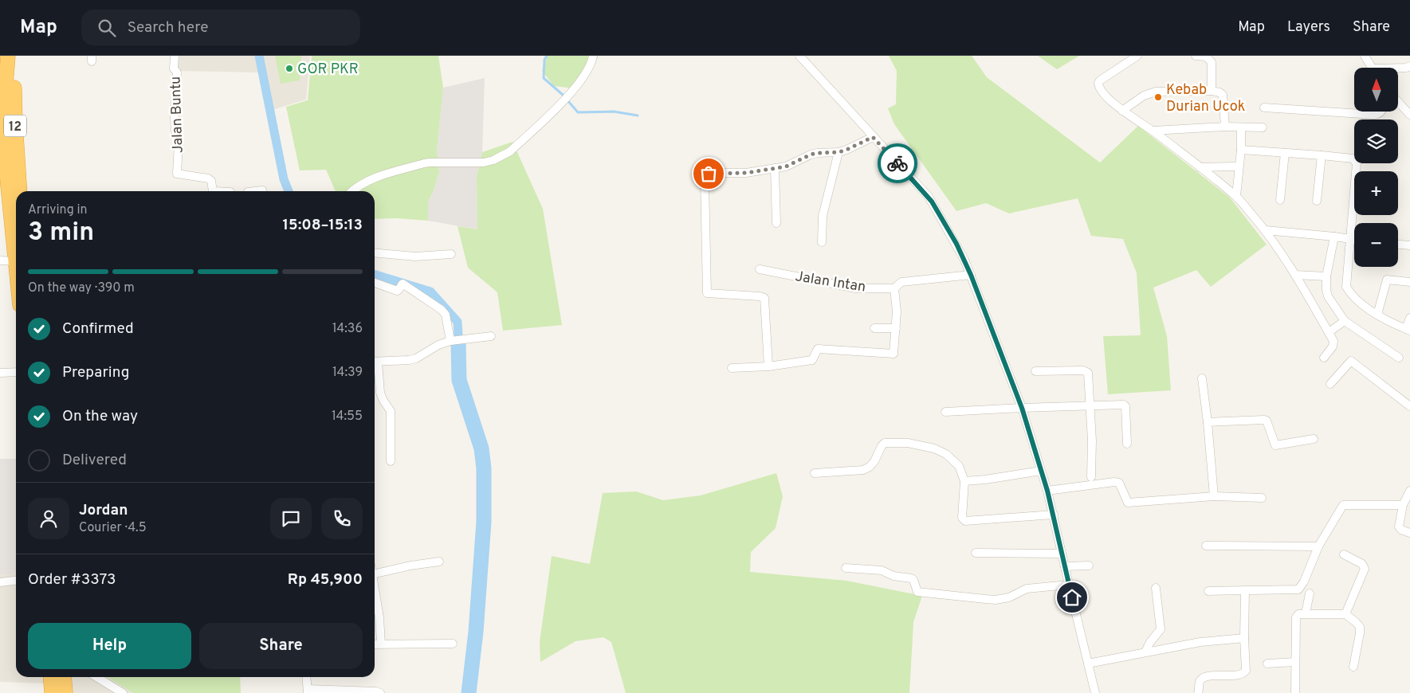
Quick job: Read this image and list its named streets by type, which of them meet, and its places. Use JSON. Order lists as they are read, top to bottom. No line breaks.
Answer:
{"streets":{"highway":["12"],"street":["Jalan Buntu","Jalan Intan"]},"places":["GOR PKR","Kebab Durian Ucok"],"north":"top","page":{"header":"Map","search":"Search here","nav":["Map","Layers","Share"],"map_buttons":["+","−"],"heading":["3 min","Arriving in","15:08–15:13"],"panel":["Jordan","Courier · 4.5","Order #3373","Rp 45,900"],"bar":"On the way · 390 m","list":[["Confirmed","14:36"],["Preparing","14:39"],["On the way","14:55"],"Delivered"],"buttons":["Help","Share"]}}
